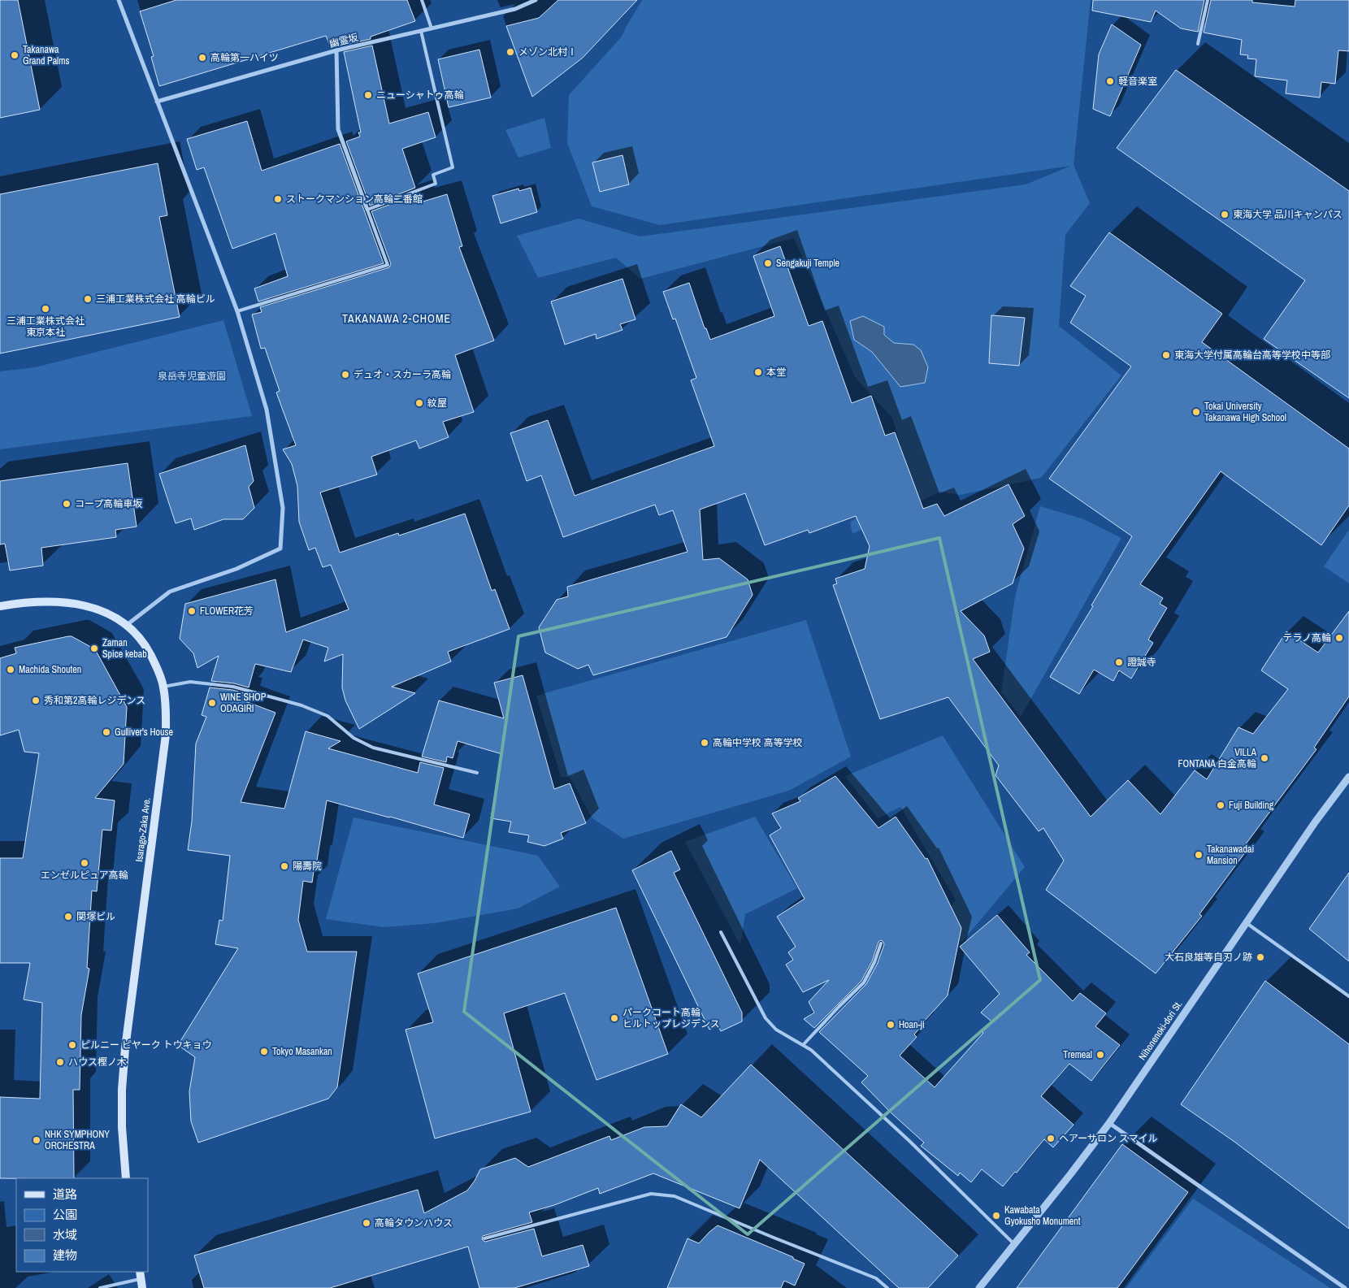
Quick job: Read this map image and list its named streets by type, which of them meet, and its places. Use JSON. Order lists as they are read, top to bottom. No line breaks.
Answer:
{"streets":{"main road":["Isarago-Zaka Ave."],"street":["幽霊坂","Nihonenoki-dori St."]},"districts":["TAKANAWA 2-CHOME"],"parks":["泉岳寺児童遊園"],"places":["メゾン北村Ⅰ","Takanawa Grand Palms","高輪第一ハイツ","軽音楽室","ニューシャトゥ高輪","ストークマンション高輪二番館","東海大学 品川キャンパス","Sengakuji Temple","三浦工業株式会社 高輪ビル","三浦工業株式会社 東京本社","東海大学付属高輪台高等学校中等部","本堂","デュオ・スカーラ高輪","紋屋","Tokai University Takanawa High School","コープ高輪車坂","FLOWER花芳","テラノ高輪","Zaman Spice kebab","證誠寺","Machida Shouten","秀和第2高輪レジデンス","WINE SHOP ODAGIRI","Gulliver's House","高輪中学校 高等学校","VILLA FONTANA 白金高輪","Fuji Building","Takanawadai Mansion","エンゼルピュア高輪","陽壽院","関塚ビル","大石良雄等自刃ノ跡","パークコート高輪 ヒルトップレジデンス","Hoan-ji","ピルニー ピヤーク トウキョウ","Tokyo Masankan","Tremeal","ハウス樫ノ木","ヘアーサロン スマイル","NHK SYMPHONY ORCHESTRA","Kawabata Gyokusho Monument","高輪タウンハウス"],"legend":["道路","公園","水域","建物"]}
